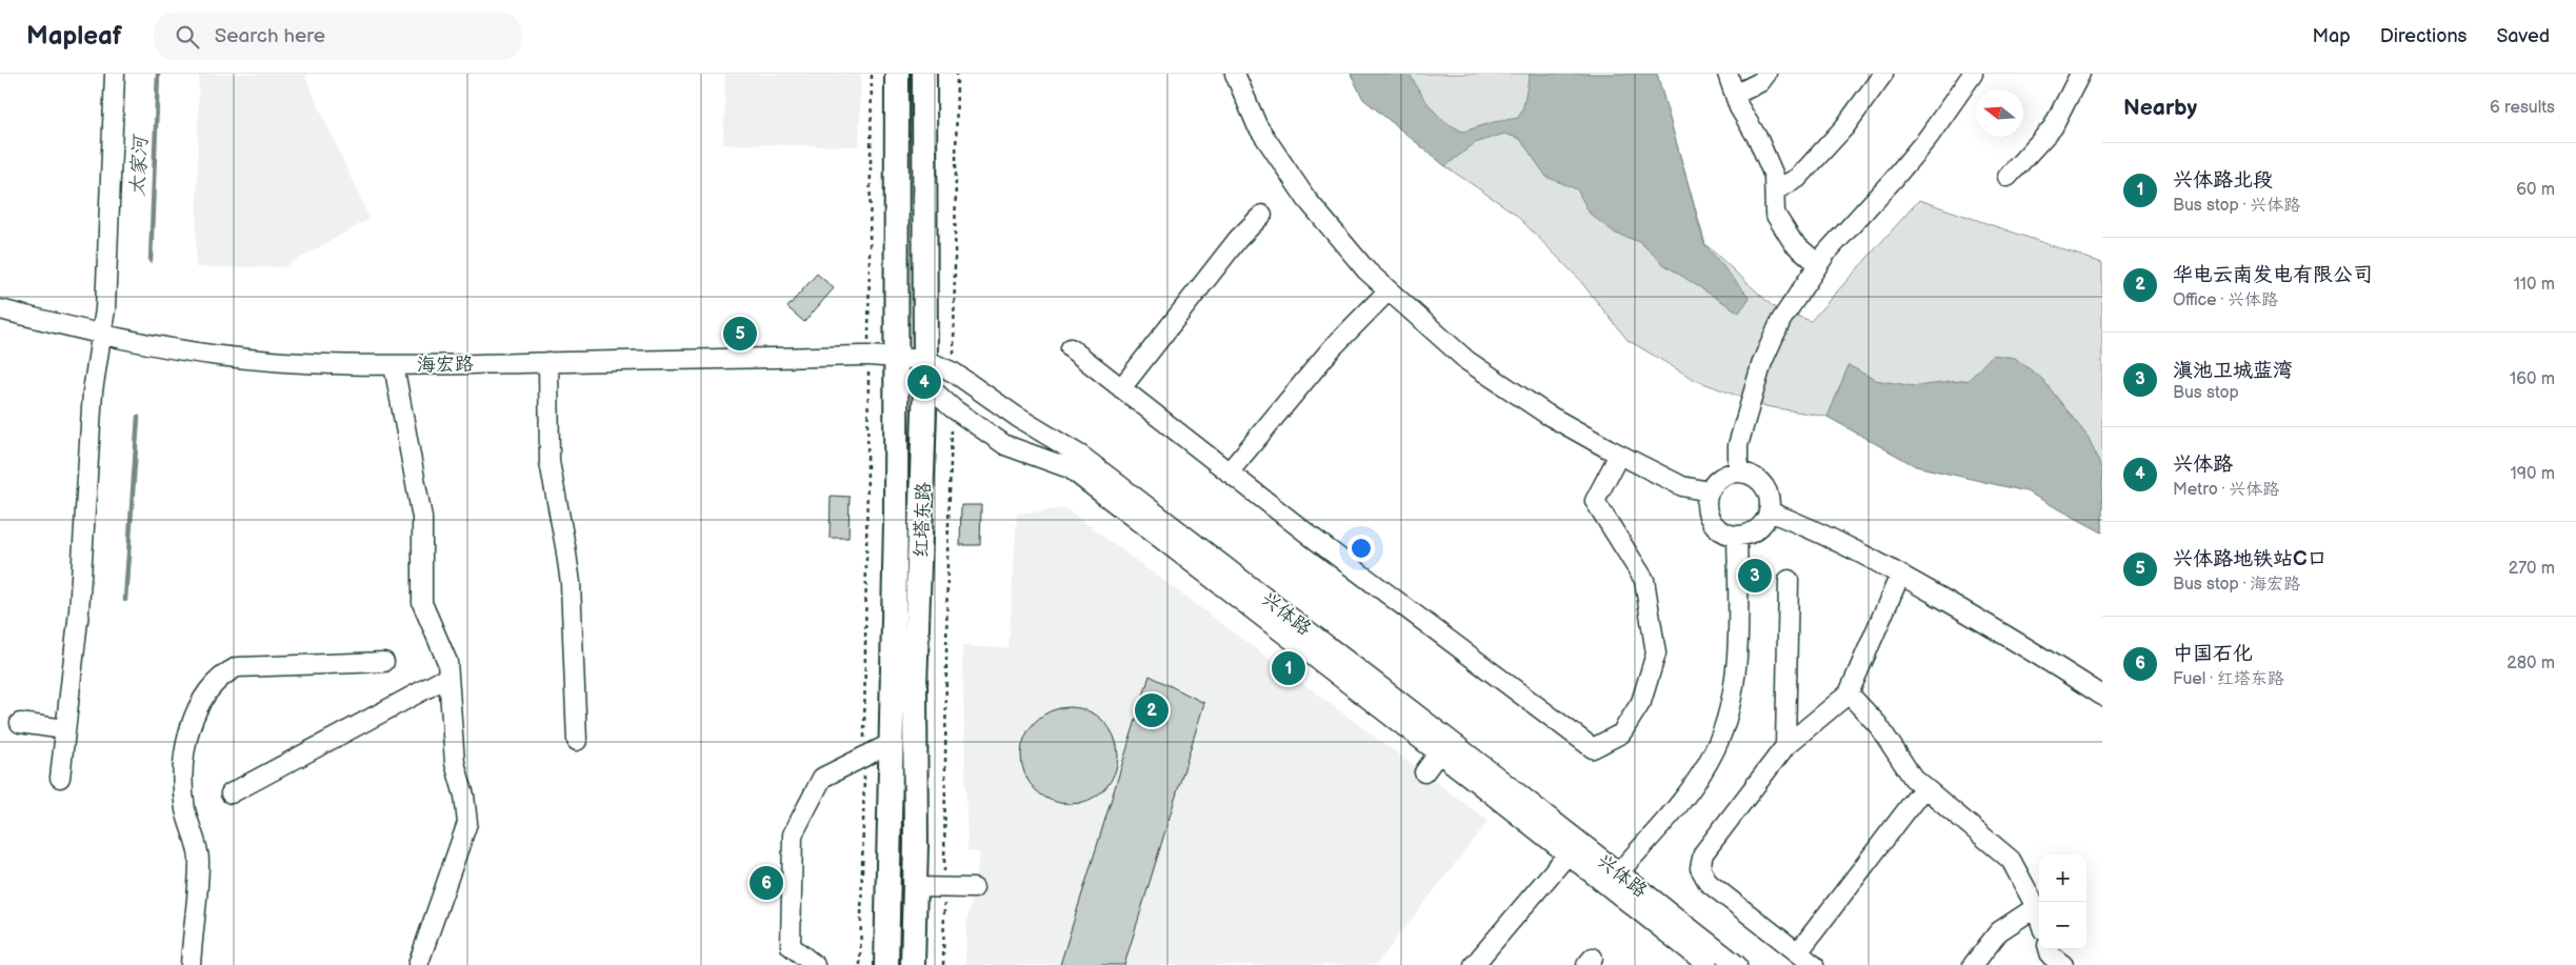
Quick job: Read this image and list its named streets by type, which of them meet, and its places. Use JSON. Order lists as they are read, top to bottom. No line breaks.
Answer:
{"streets":{"main road":["红塔东路"],"street":["海宏路","兴体路"]},"crossings":[["海宏路","红塔东路"],["海宏路","兴体路"],["红塔东路","兴体路"]],"water":["太家河"],"north":"left","page":{"header":"Mapleaf","search":"Search here","nav":["Map","Directions","Saved"],"heading":["Nearby","6 results"],"list":[{"mark":"1","name":"兴体路北段","note":"Bus stop · 兴体路","value":"60 m"},{"mark":"2","name":"华电云南发电有限公司","note":"Office · 兴体路","value":"110 m"},{"mark":"3","name":"滇池卫城蓝湾","note":"Bus stop","value":"160 m"},{"mark":"4","name":"兴体路","note":"Metro · 兴体路","value":"190 m"},{"mark":"5","name":"兴体路地铁站C口","note":"Bus stop · 海宏路","value":"270 m"},{"mark":"6","name":"中国石化","note":"Fuel · 红塔东路","value":"280 m"}],"pins":["5","4","3","1","2","6"],"map_buttons":["+","−"]}}
